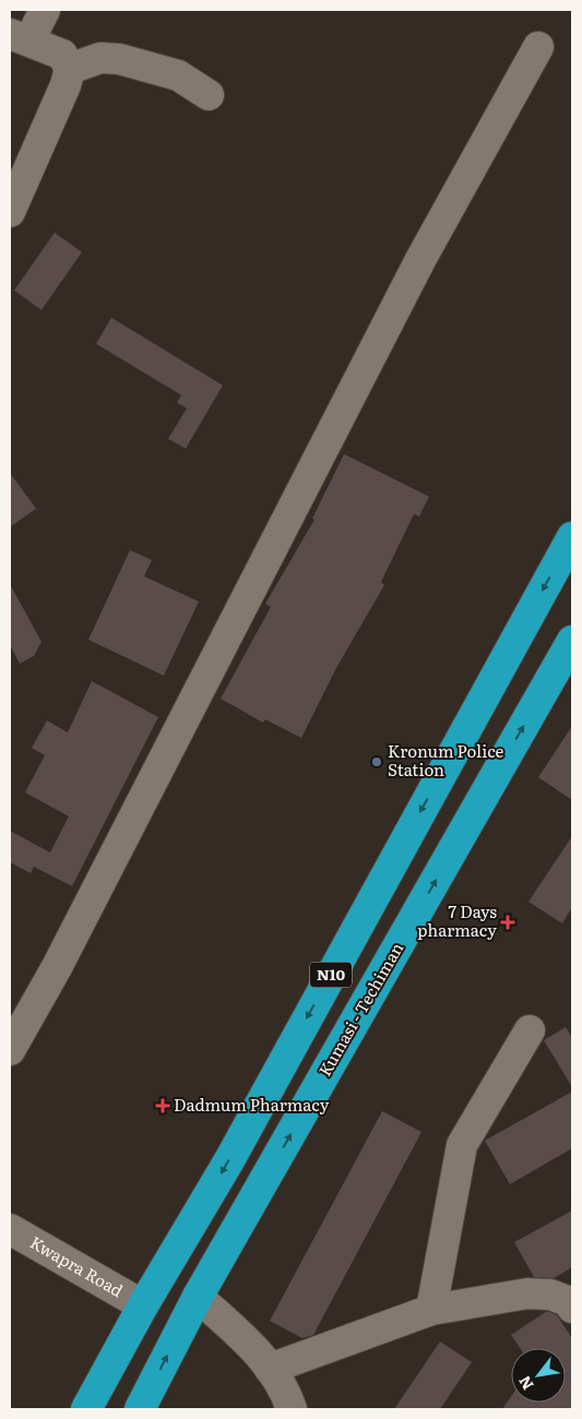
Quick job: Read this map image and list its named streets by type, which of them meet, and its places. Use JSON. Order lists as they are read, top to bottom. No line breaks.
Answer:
{"streets":{"highway":["N10","Kumasi - Techiman"],"street":["Kwapra Road"]},"crossings":[["N10","Kwapra Road"]],"places":{"other":["Kronum Police Station"],"health":["7 Days pharmacy","Dadmum Pharmacy"]},"north":"bottom left"}
